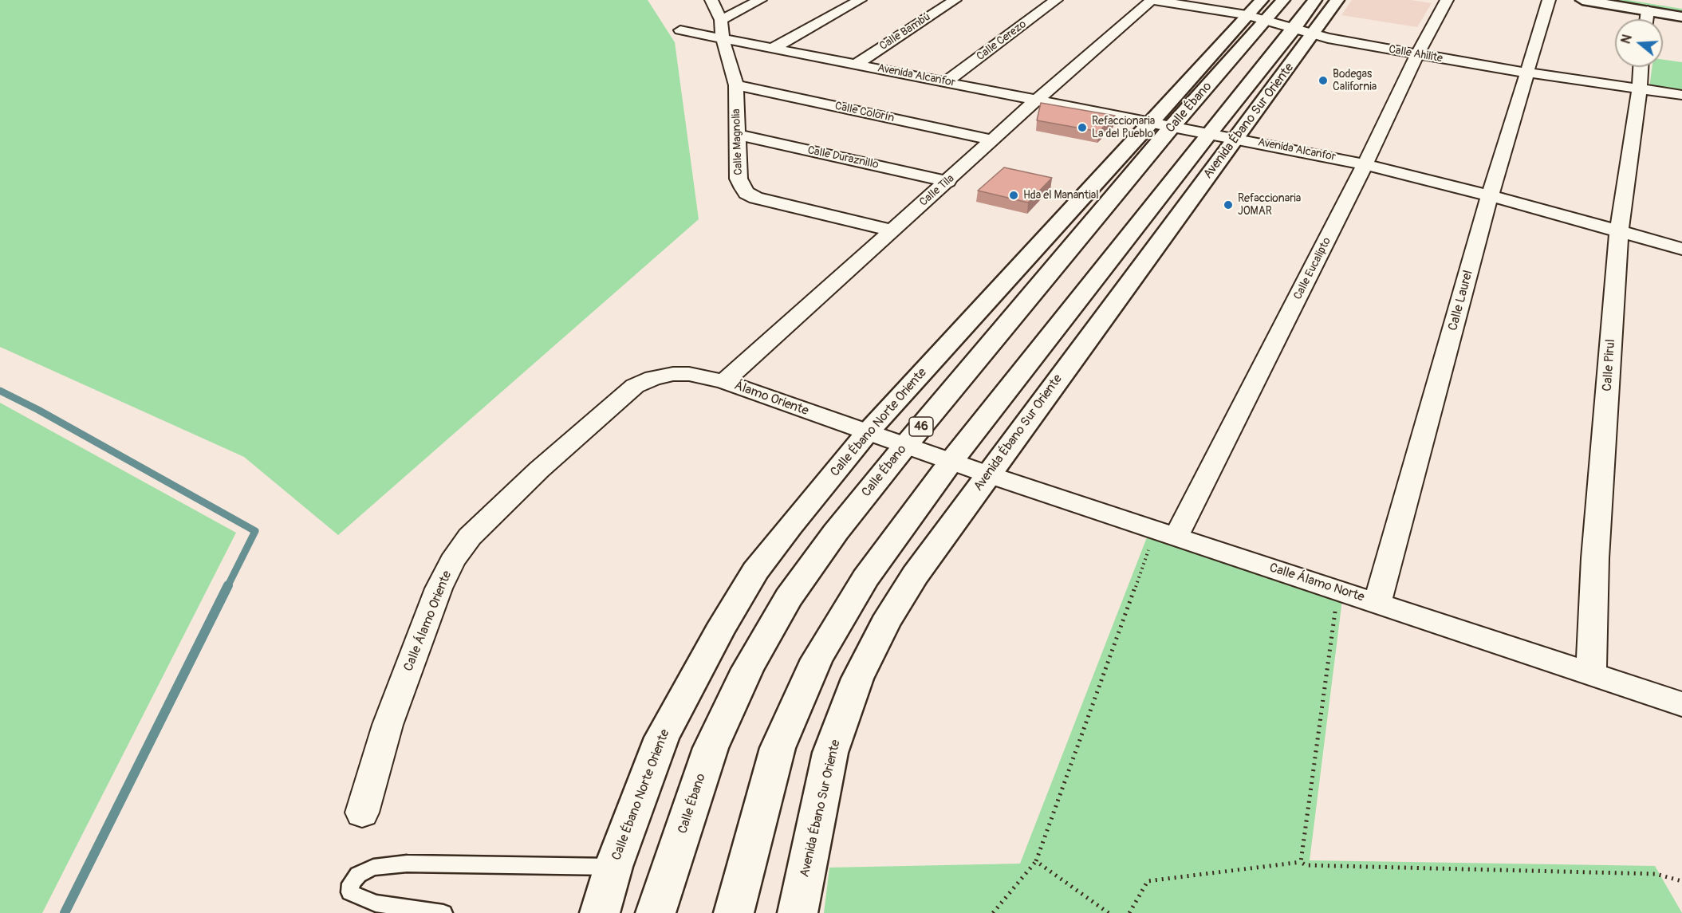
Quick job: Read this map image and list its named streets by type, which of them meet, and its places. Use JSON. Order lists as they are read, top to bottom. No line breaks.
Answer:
{"streets":{"main road":["Calle Ébano","Avenida Ébano Sur Oriente","Calle Ébano Norte Oriente","46"],"street":["Calle Bambú","Calle Cerezo","Calle Ahilite","Avenida Alcanfor","Calle Colorín","Calle Magnolia","Calle Duraznillo","Calle Tila","Calle Eucalipto","Calle Laurel","Calle Pirul","Álamo Oriente","Calle Álamo Norte","Calle Álamo Oriente"]},"crossings":[["Calle Bambú","Avenida Alcanfor"],["Calle Cerezo","Avenida Alcanfor"],["Calle Ahilite","Calle Ébano"],["Calle Ahilite","Avenida Ébano Sur Oriente"],["Calle Ahilite","Calle Tila"],["Calle Ahilite","Calle Eucalipto"],["Calle Ahilite","Calle Laurel"],["Calle Ahilite","Calle Pirul"],["Avenida Alcanfor","Calle Ébano"],["Avenida Alcanfor","Avenida Ébano Sur Oriente"],["Avenida Alcanfor","Calle Magnolia"],["Avenida Alcanfor","Calle Tila"],["Avenida Alcanfor","Calle Eucalipto"],["Avenida Alcanfor","Calle Laurel"],["Avenida Alcanfor","Calle Pirul"],["Avenida Alcanfor","Calle Ébano Norte Oriente"],["Calle Ébano","Álamo Oriente"],["Calle Ébano","Calle Ébano Norte Oriente"],["Calle Colorín","Calle Magnolia"],["Calle Colorín","Calle Tila"],["Avenida Ébano Sur Oriente","Calle Álamo Norte"],["Calle Magnolia","Calle Duraznillo"],["Calle Magnolia","Calle Tila"],["Calle Duraznillo","Calle Tila"],["Calle Tila","Álamo Oriente"],["Calle Eucalipto","Calle Álamo Norte"],["Calle Laurel","Calle Álamo Norte"],["Calle Pirul","Calle Álamo Norte"],["Álamo Oriente","Calle Ébano Norte Oriente"],["Álamo Oriente","Calle Álamo Norte"],["Álamo Oriente","Calle Álamo Oriente"]],"places":["Bodegas California","Refaccionaria La del Pueblo","Hda el Manantial","Refaccionaria JOMAR"],"north":"left"}
